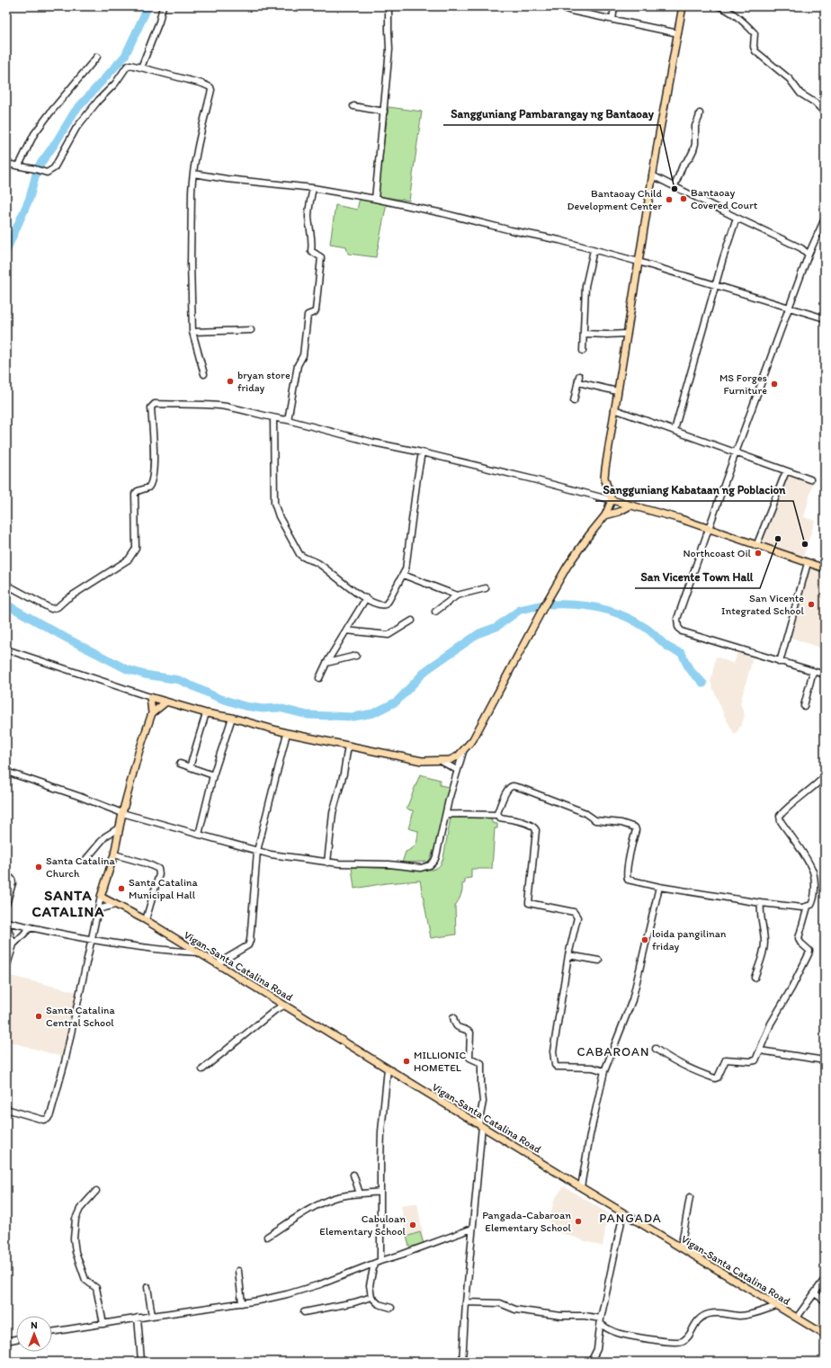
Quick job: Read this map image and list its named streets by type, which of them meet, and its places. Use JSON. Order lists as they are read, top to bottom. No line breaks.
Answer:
{"streets":{"main road":["Vigan-Santa Catalina Road"]},"districts":["SANTA CATALINA","CABAROAN","PANGADA"],"places":["Sangguniang Pambarangay ng Bantaoay","Bantaoay Covered Court","Bantaoay Child Development Center","bryan store friday","MS Forges Furniture","San Vicente Town Hall","Sangguniang Kabataan ng Poblacion","Northcoast Oil","San Vicente Integrated School","Santa Catalina Church","Santa Catalina Municipal Hall","loida pangilinan friday","Santa Catalina Central School","MILLIONIC HOMETEL","Pangada-Cabaroan Elementary School","Cabuloan Elementary School"],"north":"top"}
